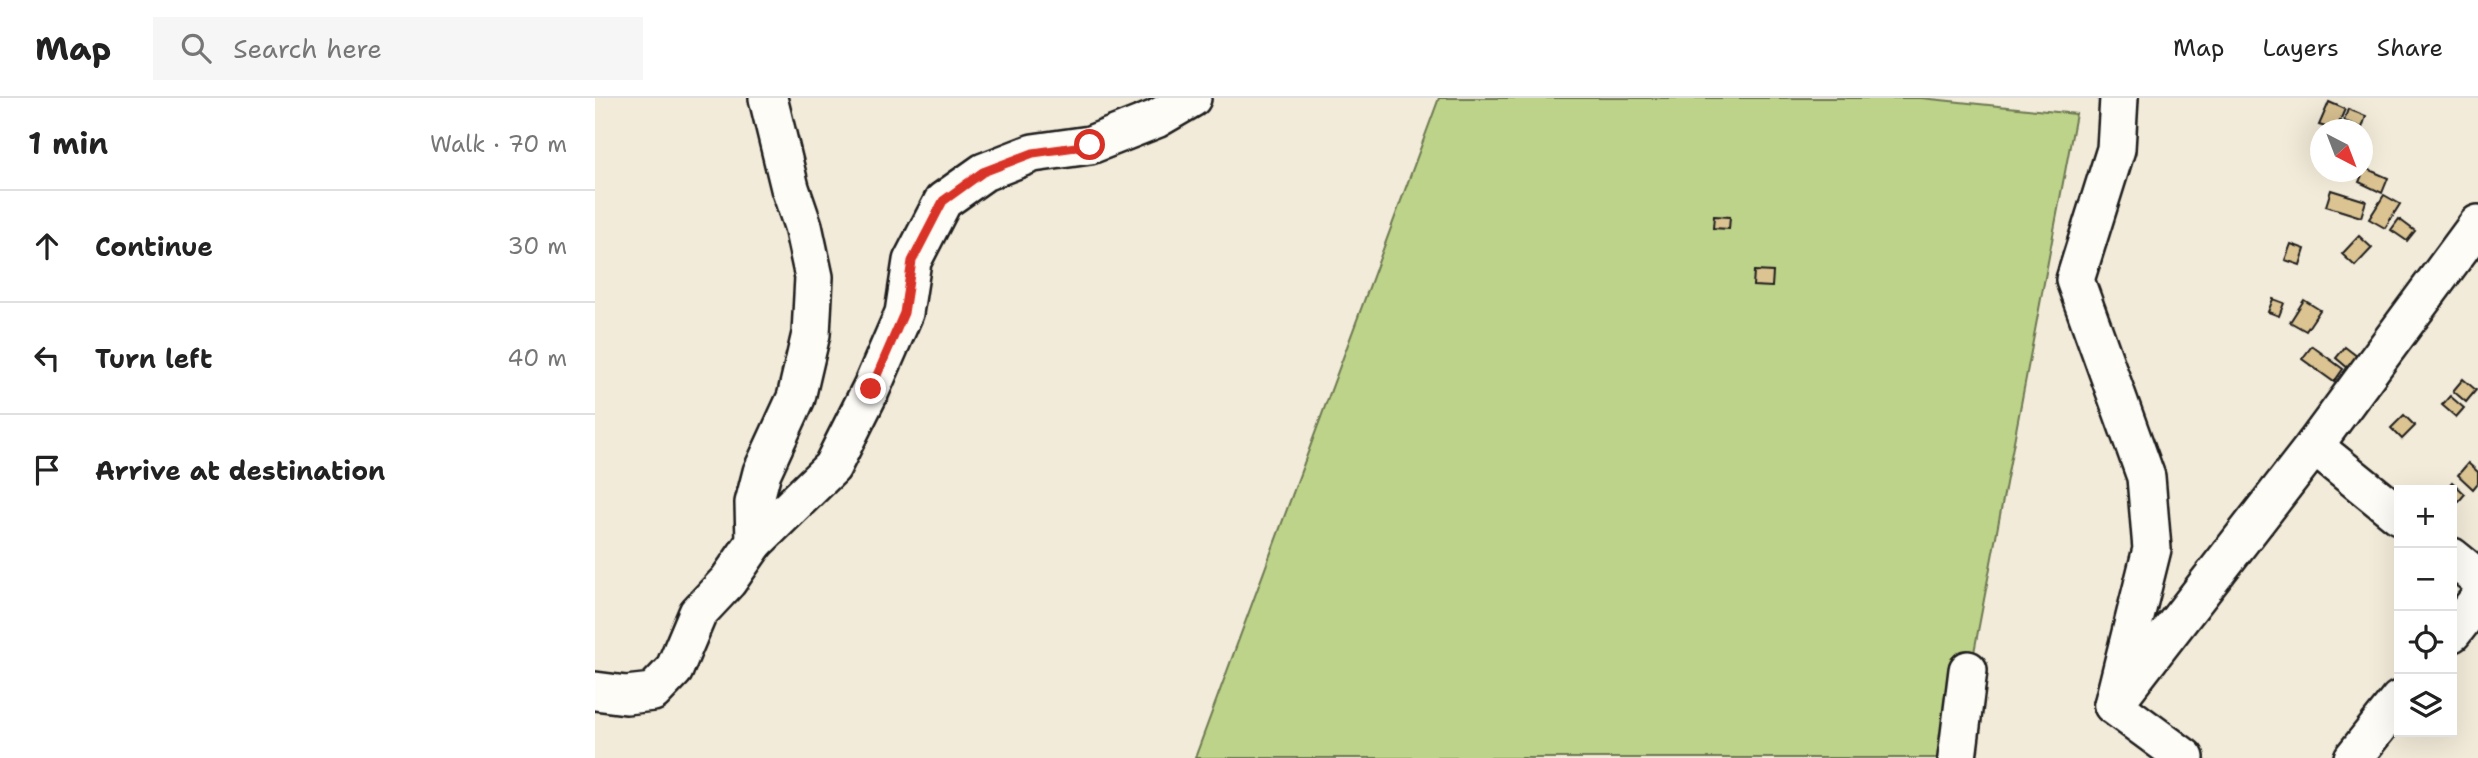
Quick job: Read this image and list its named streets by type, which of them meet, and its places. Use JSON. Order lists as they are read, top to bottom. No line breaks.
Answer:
{"north":"bottom right","page":{"header":"Map","search":"Search here","nav":["Map","Layers","Share"],"heading":["1 min","Walk · 70 m"],"list":[["Continue","30 m"],["Turn left","40 m"],"Arrive at destination"],"map_buttons":["+","−"]}}
